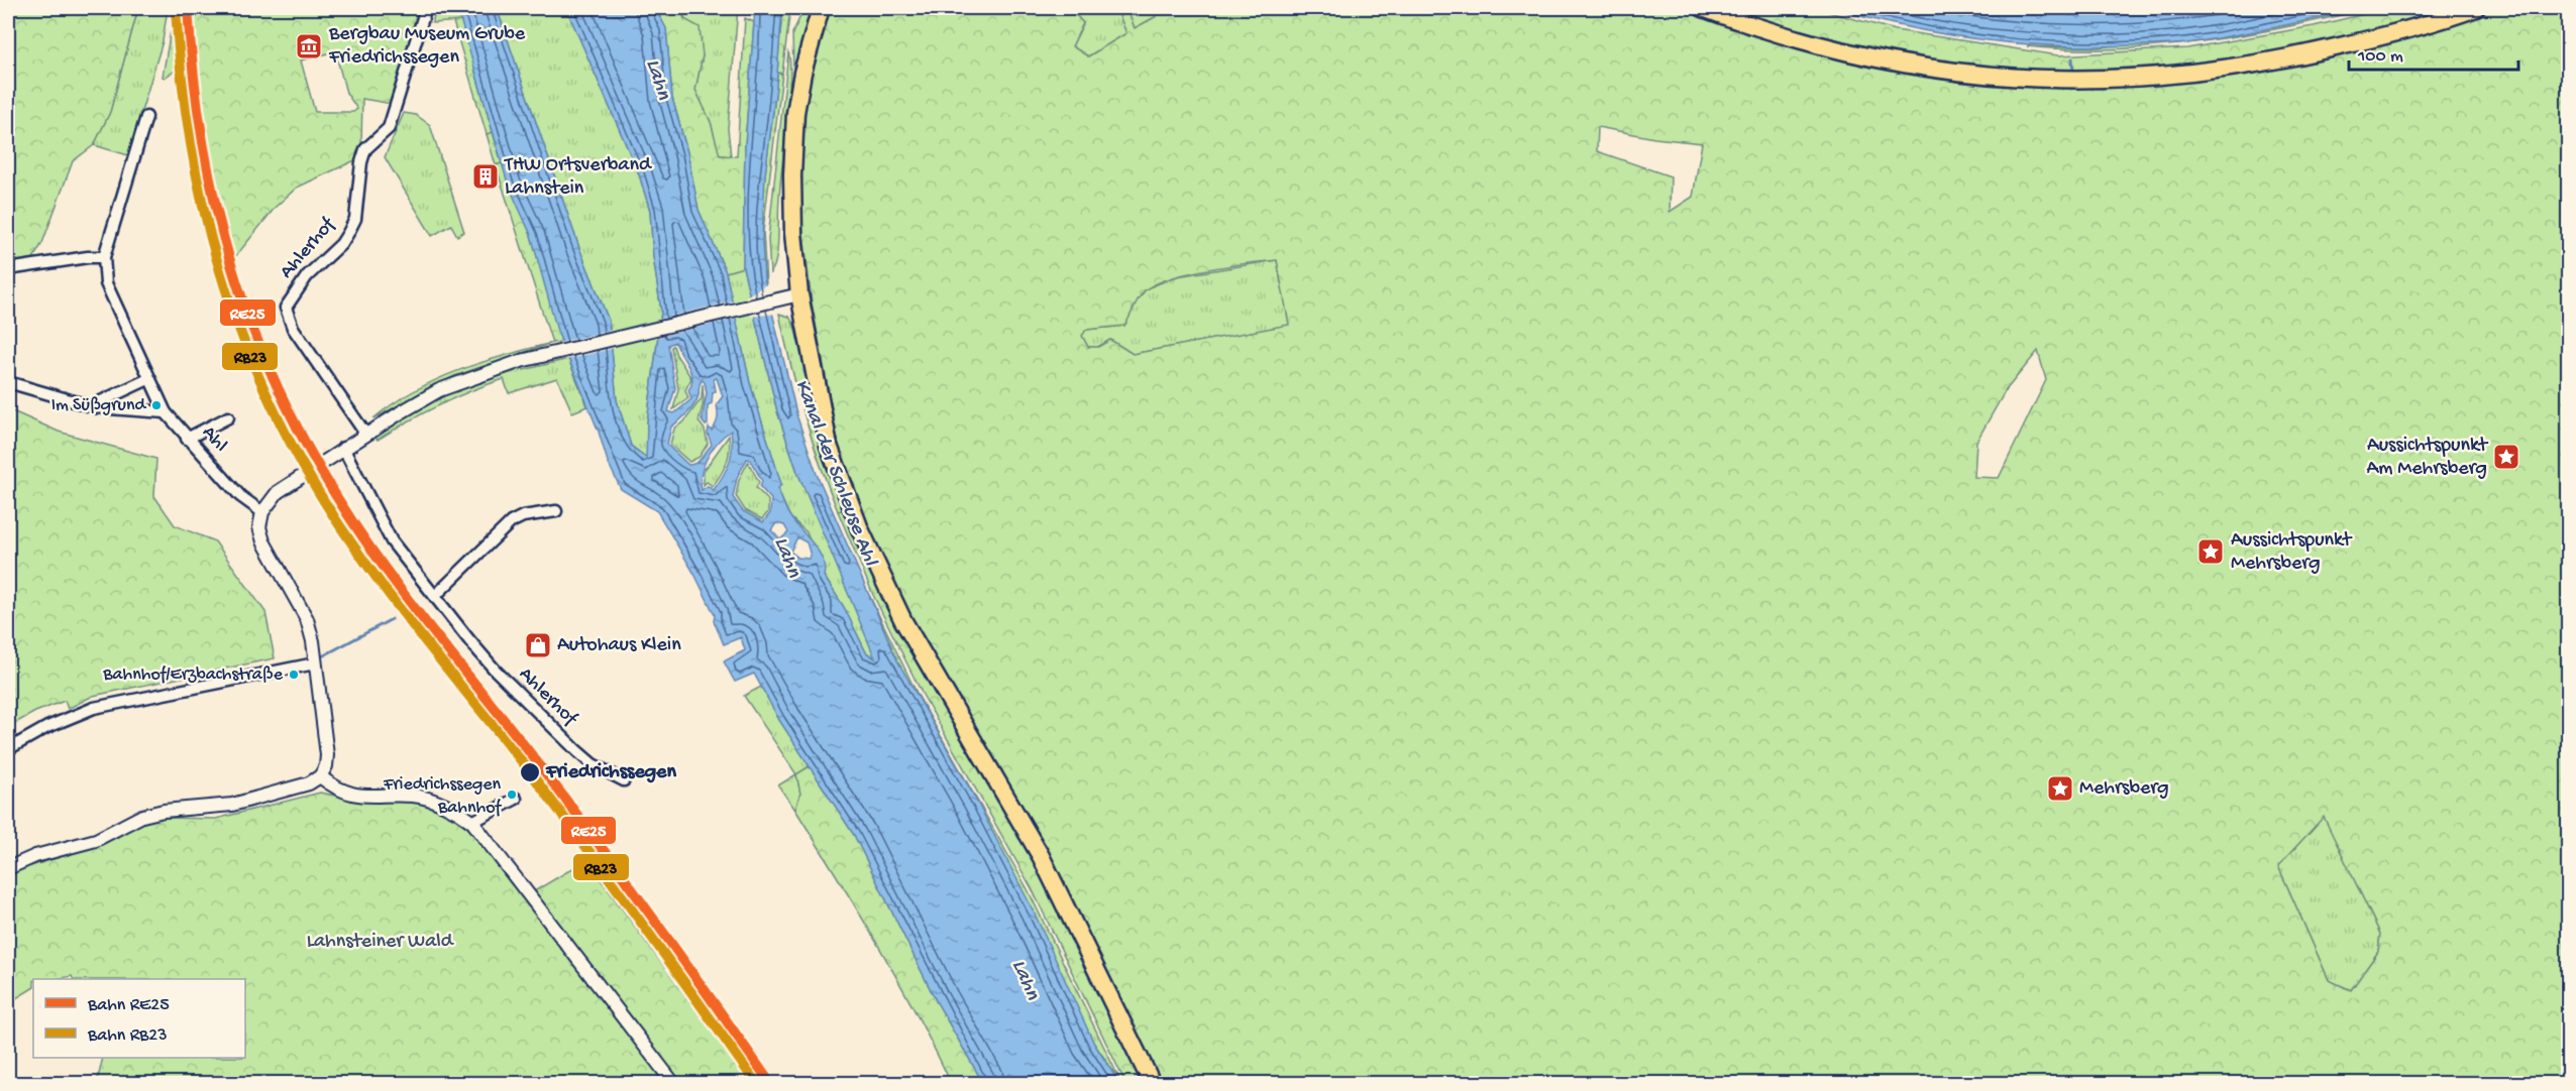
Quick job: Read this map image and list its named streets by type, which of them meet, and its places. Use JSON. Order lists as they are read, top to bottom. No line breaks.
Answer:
{"streets":{"street":["Ahlerhof","Ahl"]},"water":["Lahn","Kanal der Schleuse Ahl"],"parks":["Lahnsteiner Wald"],"places":{"museum":["Bergbau Museum Grube Friedrichssegen"],"building":["THW Ortsverband Lahnstein"],"other":["Im Süßgrund","Bahnhof/Erzbachstraße","Friedrichssegen","Friedrichssegen Bahnhof"],"place":["Aussichtspunkt Am Mehrsberg","Aussichtspunkt Mehrsberg","Mehrsberg"],"shop":["Autohaus Klein"]},"lines":["rail line RE25","rail line RB23"],"legend":["Bahn RE25","Bahn RB23"],"scale_bar":"100 m"}
